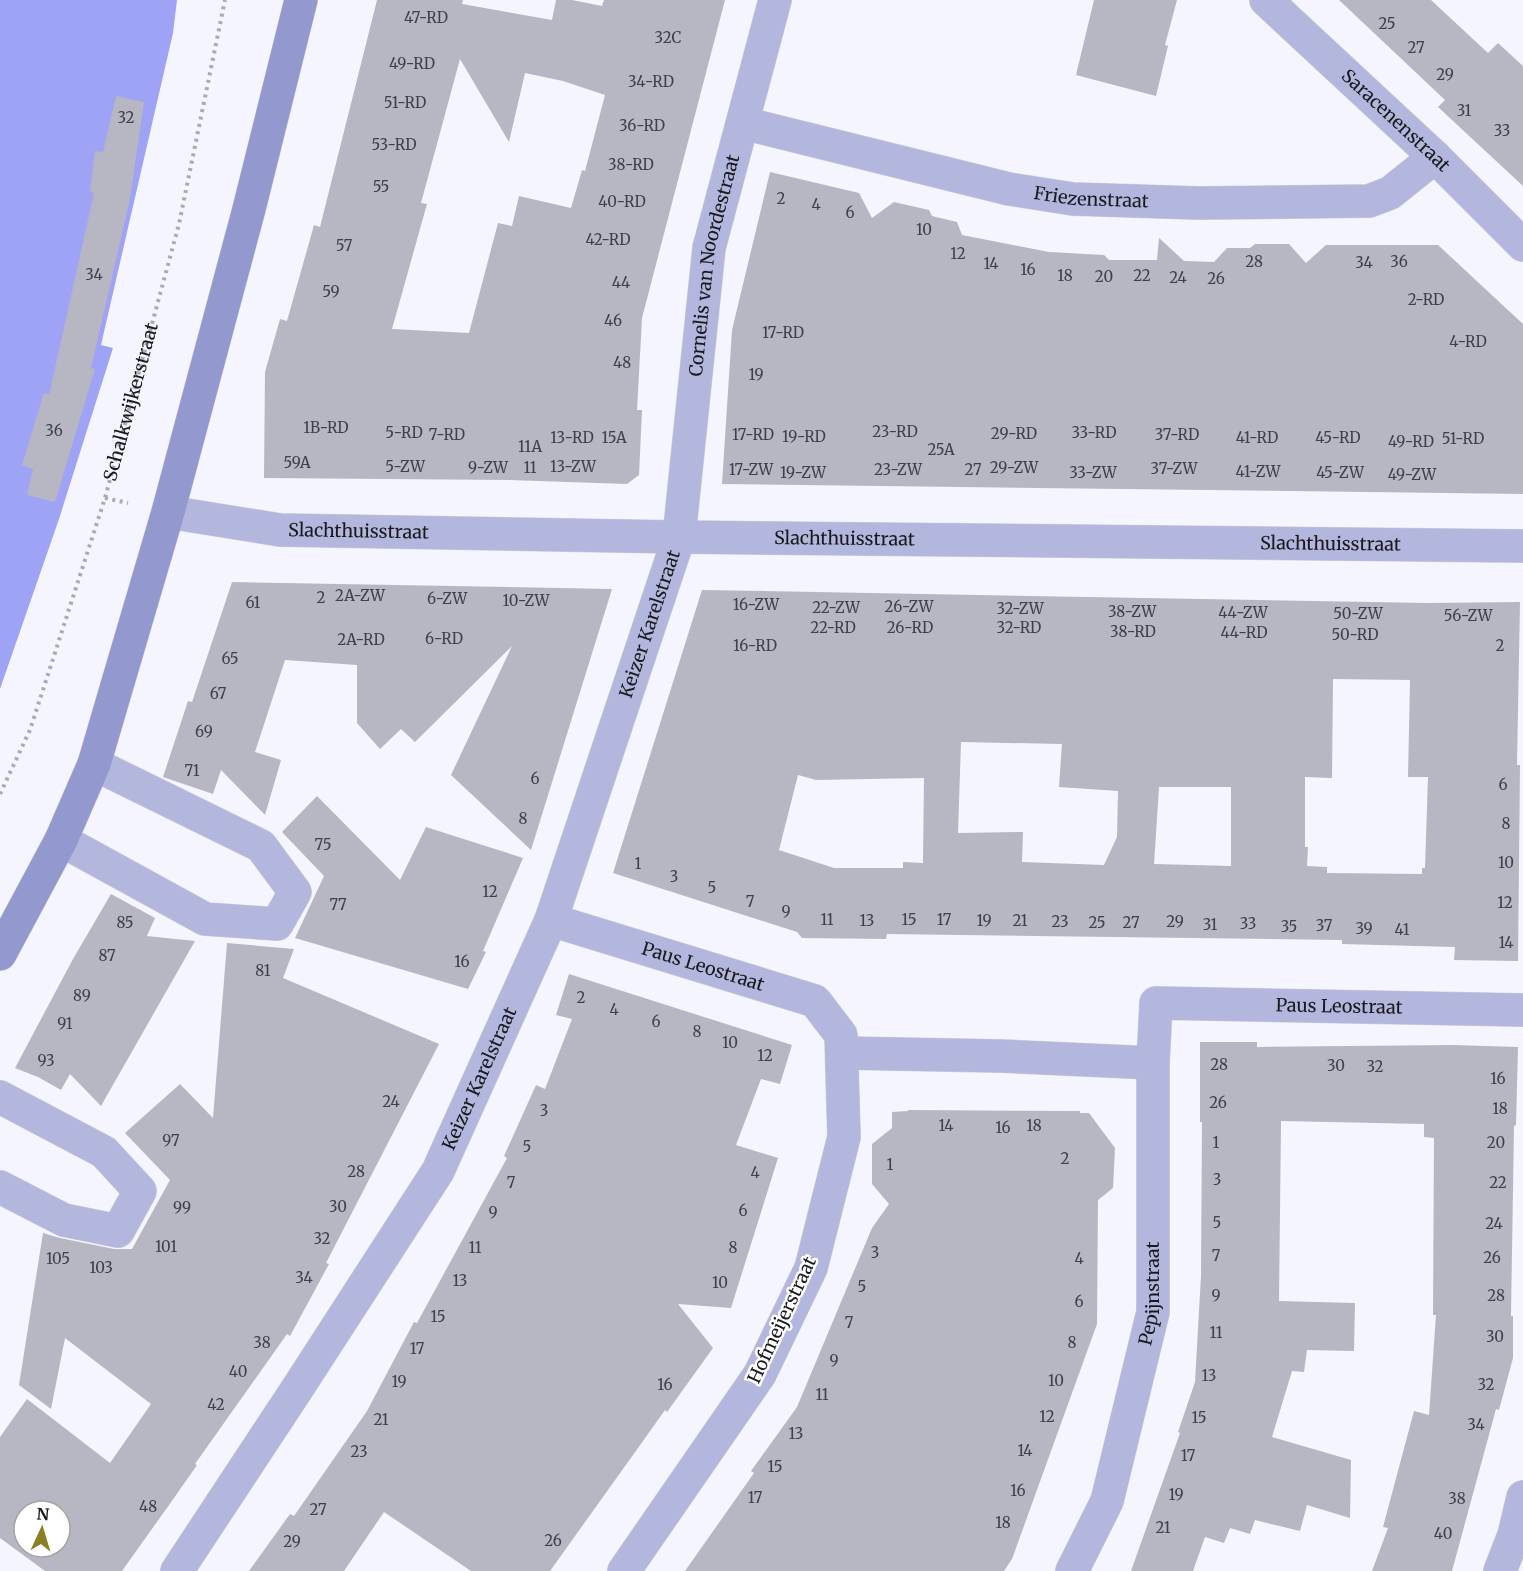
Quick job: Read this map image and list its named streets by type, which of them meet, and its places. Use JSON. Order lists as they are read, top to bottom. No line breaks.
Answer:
{"streets":{"street":["Saracenenstraat","Friezenstraat","Cornelis van Noordestraat","Slachthuisstraat","Keizer Karelstraat","Paus Leostraat","Pepijnstraat","Hofmeijerstraat"],"path":["Schalkwijkerstraat"]},"crossings":[["Saracenenstraat","Friezenstraat"],["Friezenstraat","Cornelis van Noordestraat"],["Cornelis van Noordestraat","Slachthuisstraat"],["Cornelis van Noordestraat","Keizer Karelstraat"],["Slachthuisstraat","Keizer Karelstraat"],["Keizer Karelstraat","Paus Leostraat"],["Paus Leostraat","Pepijnstraat"],["Paus Leostraat","Hofmeijerstraat"]],"house_numbers":["47-RD","25","32C","27","49-RD","29","34-RD","51-RD","31","32","36-RD","33","53-RD","38-RD","55","2","40-RD","4","6","10","42-RD","57","12","28","36","34","14","16","34","18","22","20","24","26","44","59","2-RD","46","17-RD","4-RD","48","19","1B-RD","36","23-RD","5-RD","33-RD","29-RD","7-RD","17-RD","37-RD","19-RD","13-RD","15A","41-RD","45-RD","51-RD","49-RD","11A","25A","59A","5-ZW","13-ZW","9-ZW","11","29-ZW","37-ZW","17-ZW","23-ZW","27","41-ZW","19-ZW","33-ZW","45-ZW","49-ZW","2A-ZW","2","6-ZW","10-ZW","61","16-ZW","26-ZW","22-ZW","32-ZW","38-ZW","44-ZW","50-ZW","56-ZW","22-RD","26-RD","32-RD","38-RD","44-RD","50-RD","6-RD","2A-RD","16-RD","2","65","67","69","71","6","6","8","8","75","10","1","3","5","12","7","12","77","9","11","15","17","13","19","21","23","29","85","25","27","33","31","37","35","39","41","14","87","16","81","89","2","4","6","91","8","10","12","93","28","30","32","16","24","26","18","3","14","18","16","97","1","20","5","2","1","28","4","3","7","22","30","99","6","9","5","24","32","101","11","8","3","7","26","105","4","103","34","13","10","5","9","28","6","15","7","11","30","38","8","17","9","40","13","10","19","16","32","11","42","12","15","21","34","13","14","23","17","15","16","19","17","38","48","27","18","21","40","26","29"],"north":"top"}
